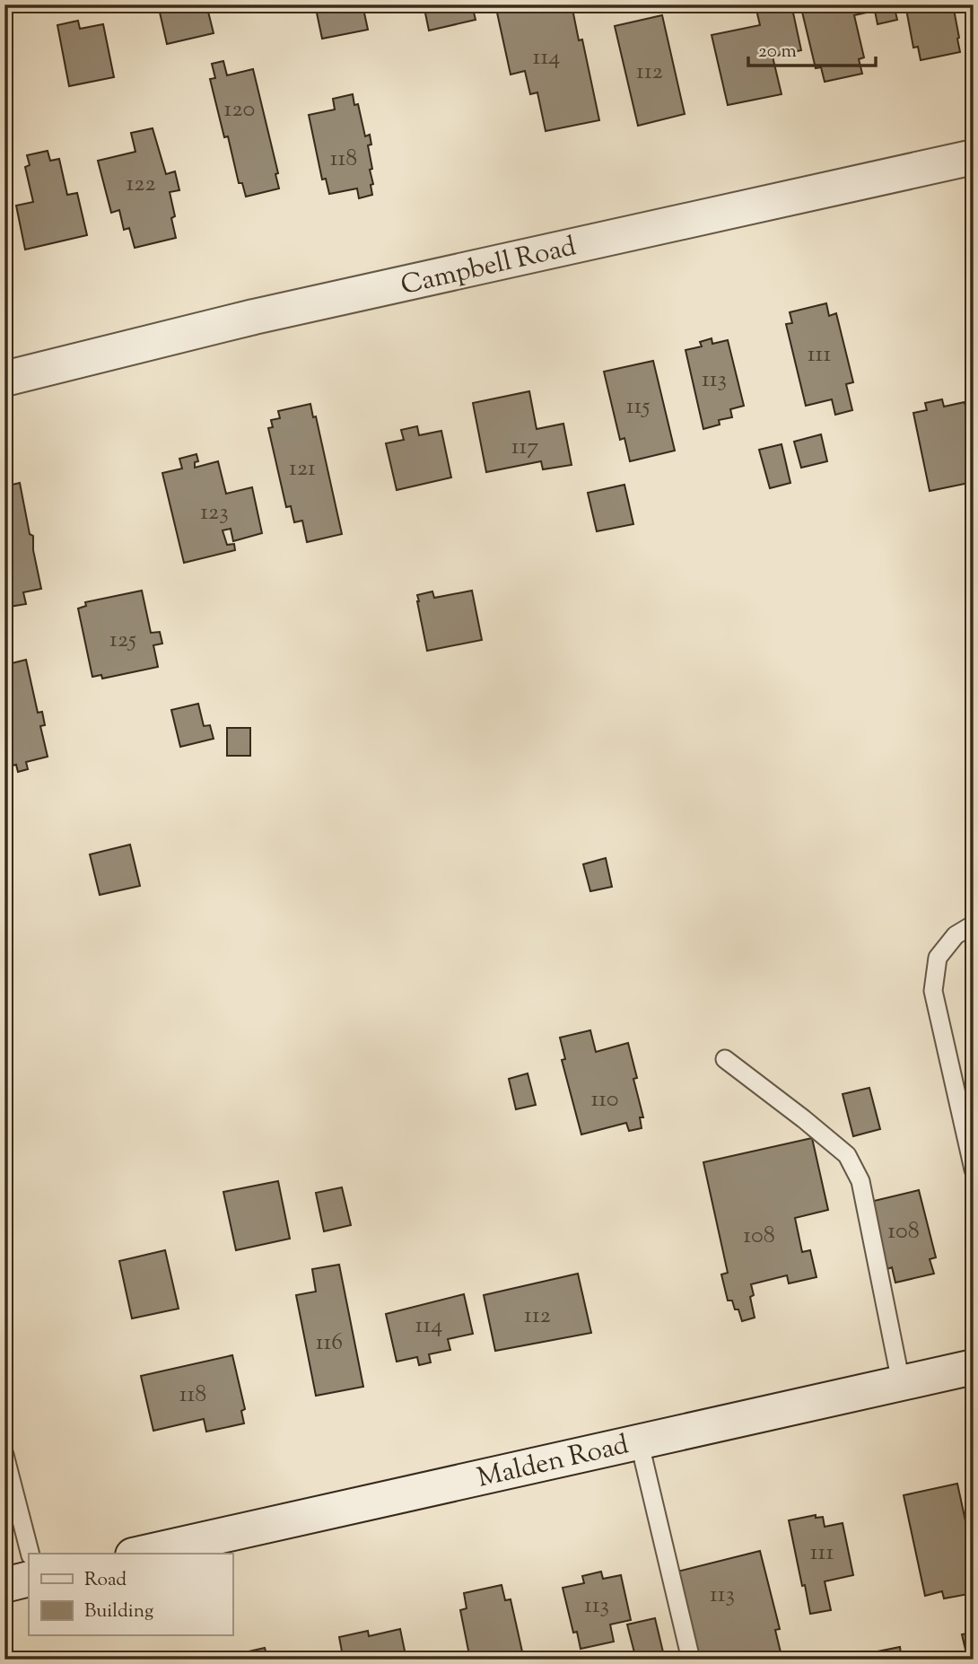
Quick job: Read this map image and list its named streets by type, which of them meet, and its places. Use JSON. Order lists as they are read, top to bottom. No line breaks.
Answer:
{"streets":{"street":["Campbell Road","Malden Road"]},"house_numbers":["114","112","120","118","122","111","113","115","117","121","123","125","110","108","108","112","114","116","118","111","113","113"],"legend":["Road","Building"],"scale_bar":"20 m"}
